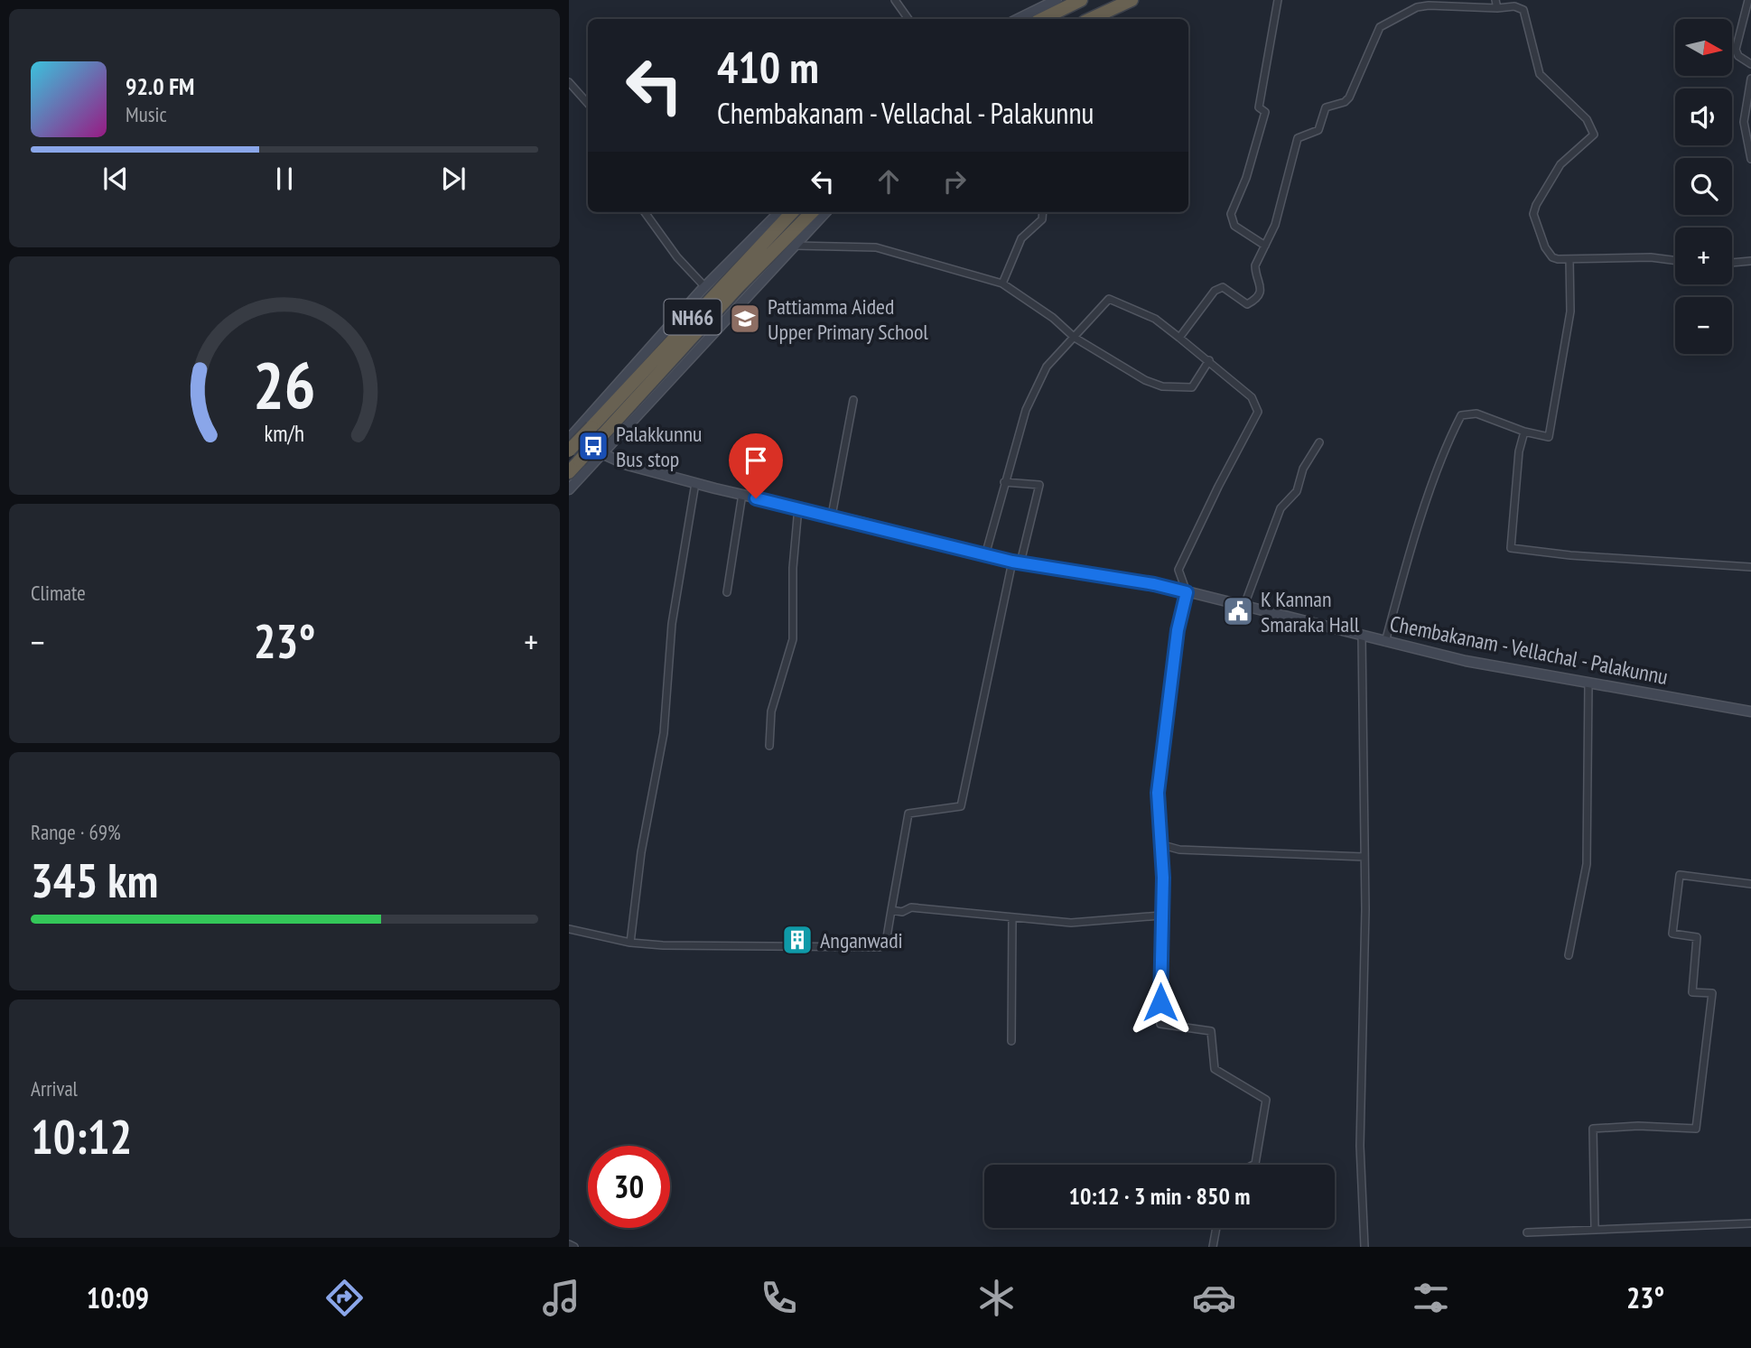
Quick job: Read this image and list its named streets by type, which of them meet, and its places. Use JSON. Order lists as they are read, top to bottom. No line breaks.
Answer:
{"streets":{"highway":["NH66"],"main road":["Chembakanam - Vellachal - Palakunnu"]},"places":{"school or university":["Pattiamma Aided Upper Primary School"],"bus stop":["Palakkunnu Bus stop"],"public building":["K Kannan Smaraka Hall"],"building":["Anganwadi"]},"north":"right","page":{"map_buttons":["+","−"],"turn":["410 m","Chembakanam - Vellachal - Palakunnu"],"song":["92.0 FM","Music"],"tile":["Climate",["Range · 69%","345 km"],["Arrival","10:12"]],"heat":["−","23°","+"],"limit":"30","trip":"10:12 · 3 min · 850 m","tabs":["10:09","23°"],"gauge":["26","km/h"]}}
